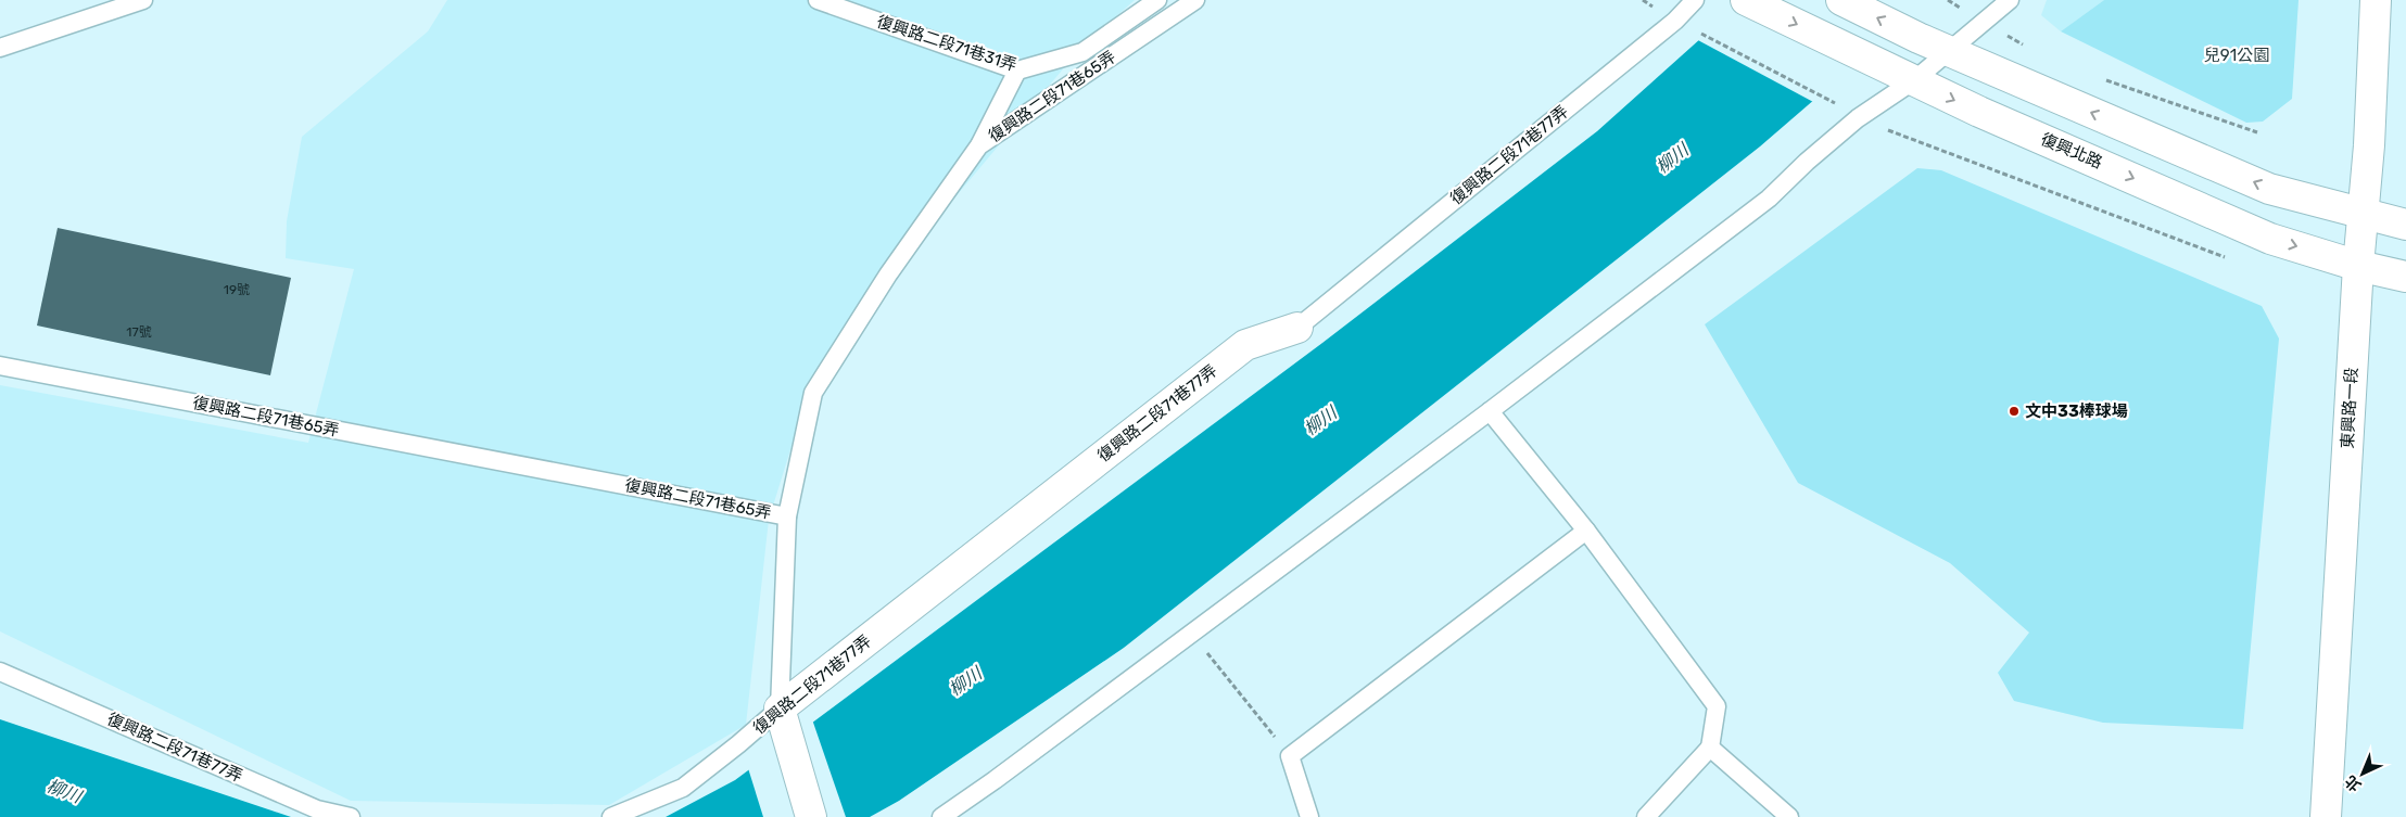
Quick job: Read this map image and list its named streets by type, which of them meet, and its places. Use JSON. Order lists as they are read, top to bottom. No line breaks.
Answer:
{"streets":{"street":["復興北路","復興路二段71巷77弄","東興路一段"],"lane":["復興路二段71巷31弄","復興路二段71巷65弄"]},"crossings":[["復興北路","東興路一段"]],"water":["柳川"],"parks":["兒91公園"],"places":["文中33棒球場"],"house_numbers":["19號","17號"],"north":"bottom left"}
